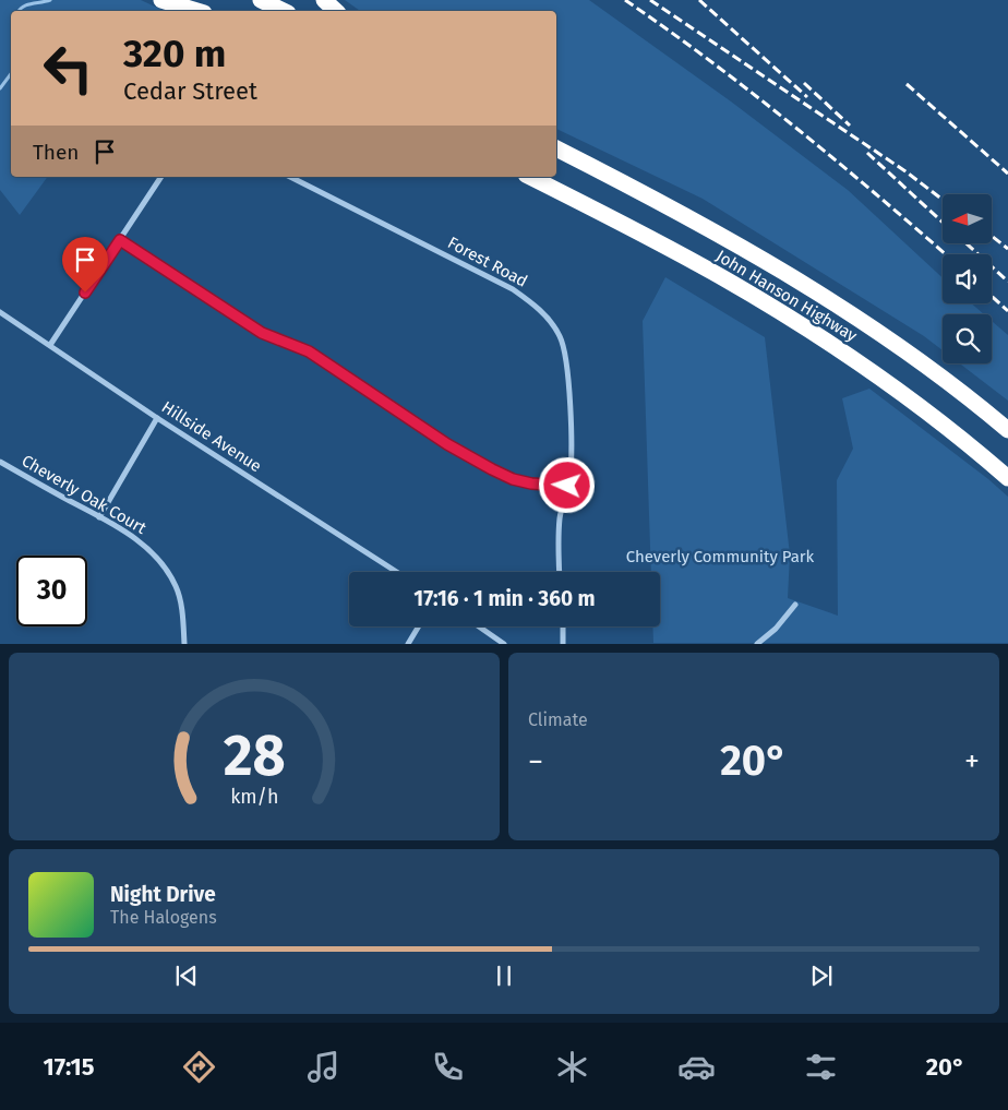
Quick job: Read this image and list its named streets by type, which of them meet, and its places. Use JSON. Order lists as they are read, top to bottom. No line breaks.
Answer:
{"streets":{"highway":["John Hanson Highway"],"street":["Forest Road","Hillside Avenue","Cheverly Oak Court"]},"parks":["Cheverly Community Park"],"north":"left","page":{"turn":["320 m","Cedar Street"],"then":"Then","limit":"30","trip":"17:16 · 1 min · 360 m","tile":"Climate","heat":["−","20°","+"],"song":["Night Drive","The Halogens"],"tabs":["17:15","20°"],"gauge":["28","km/h"]}}
